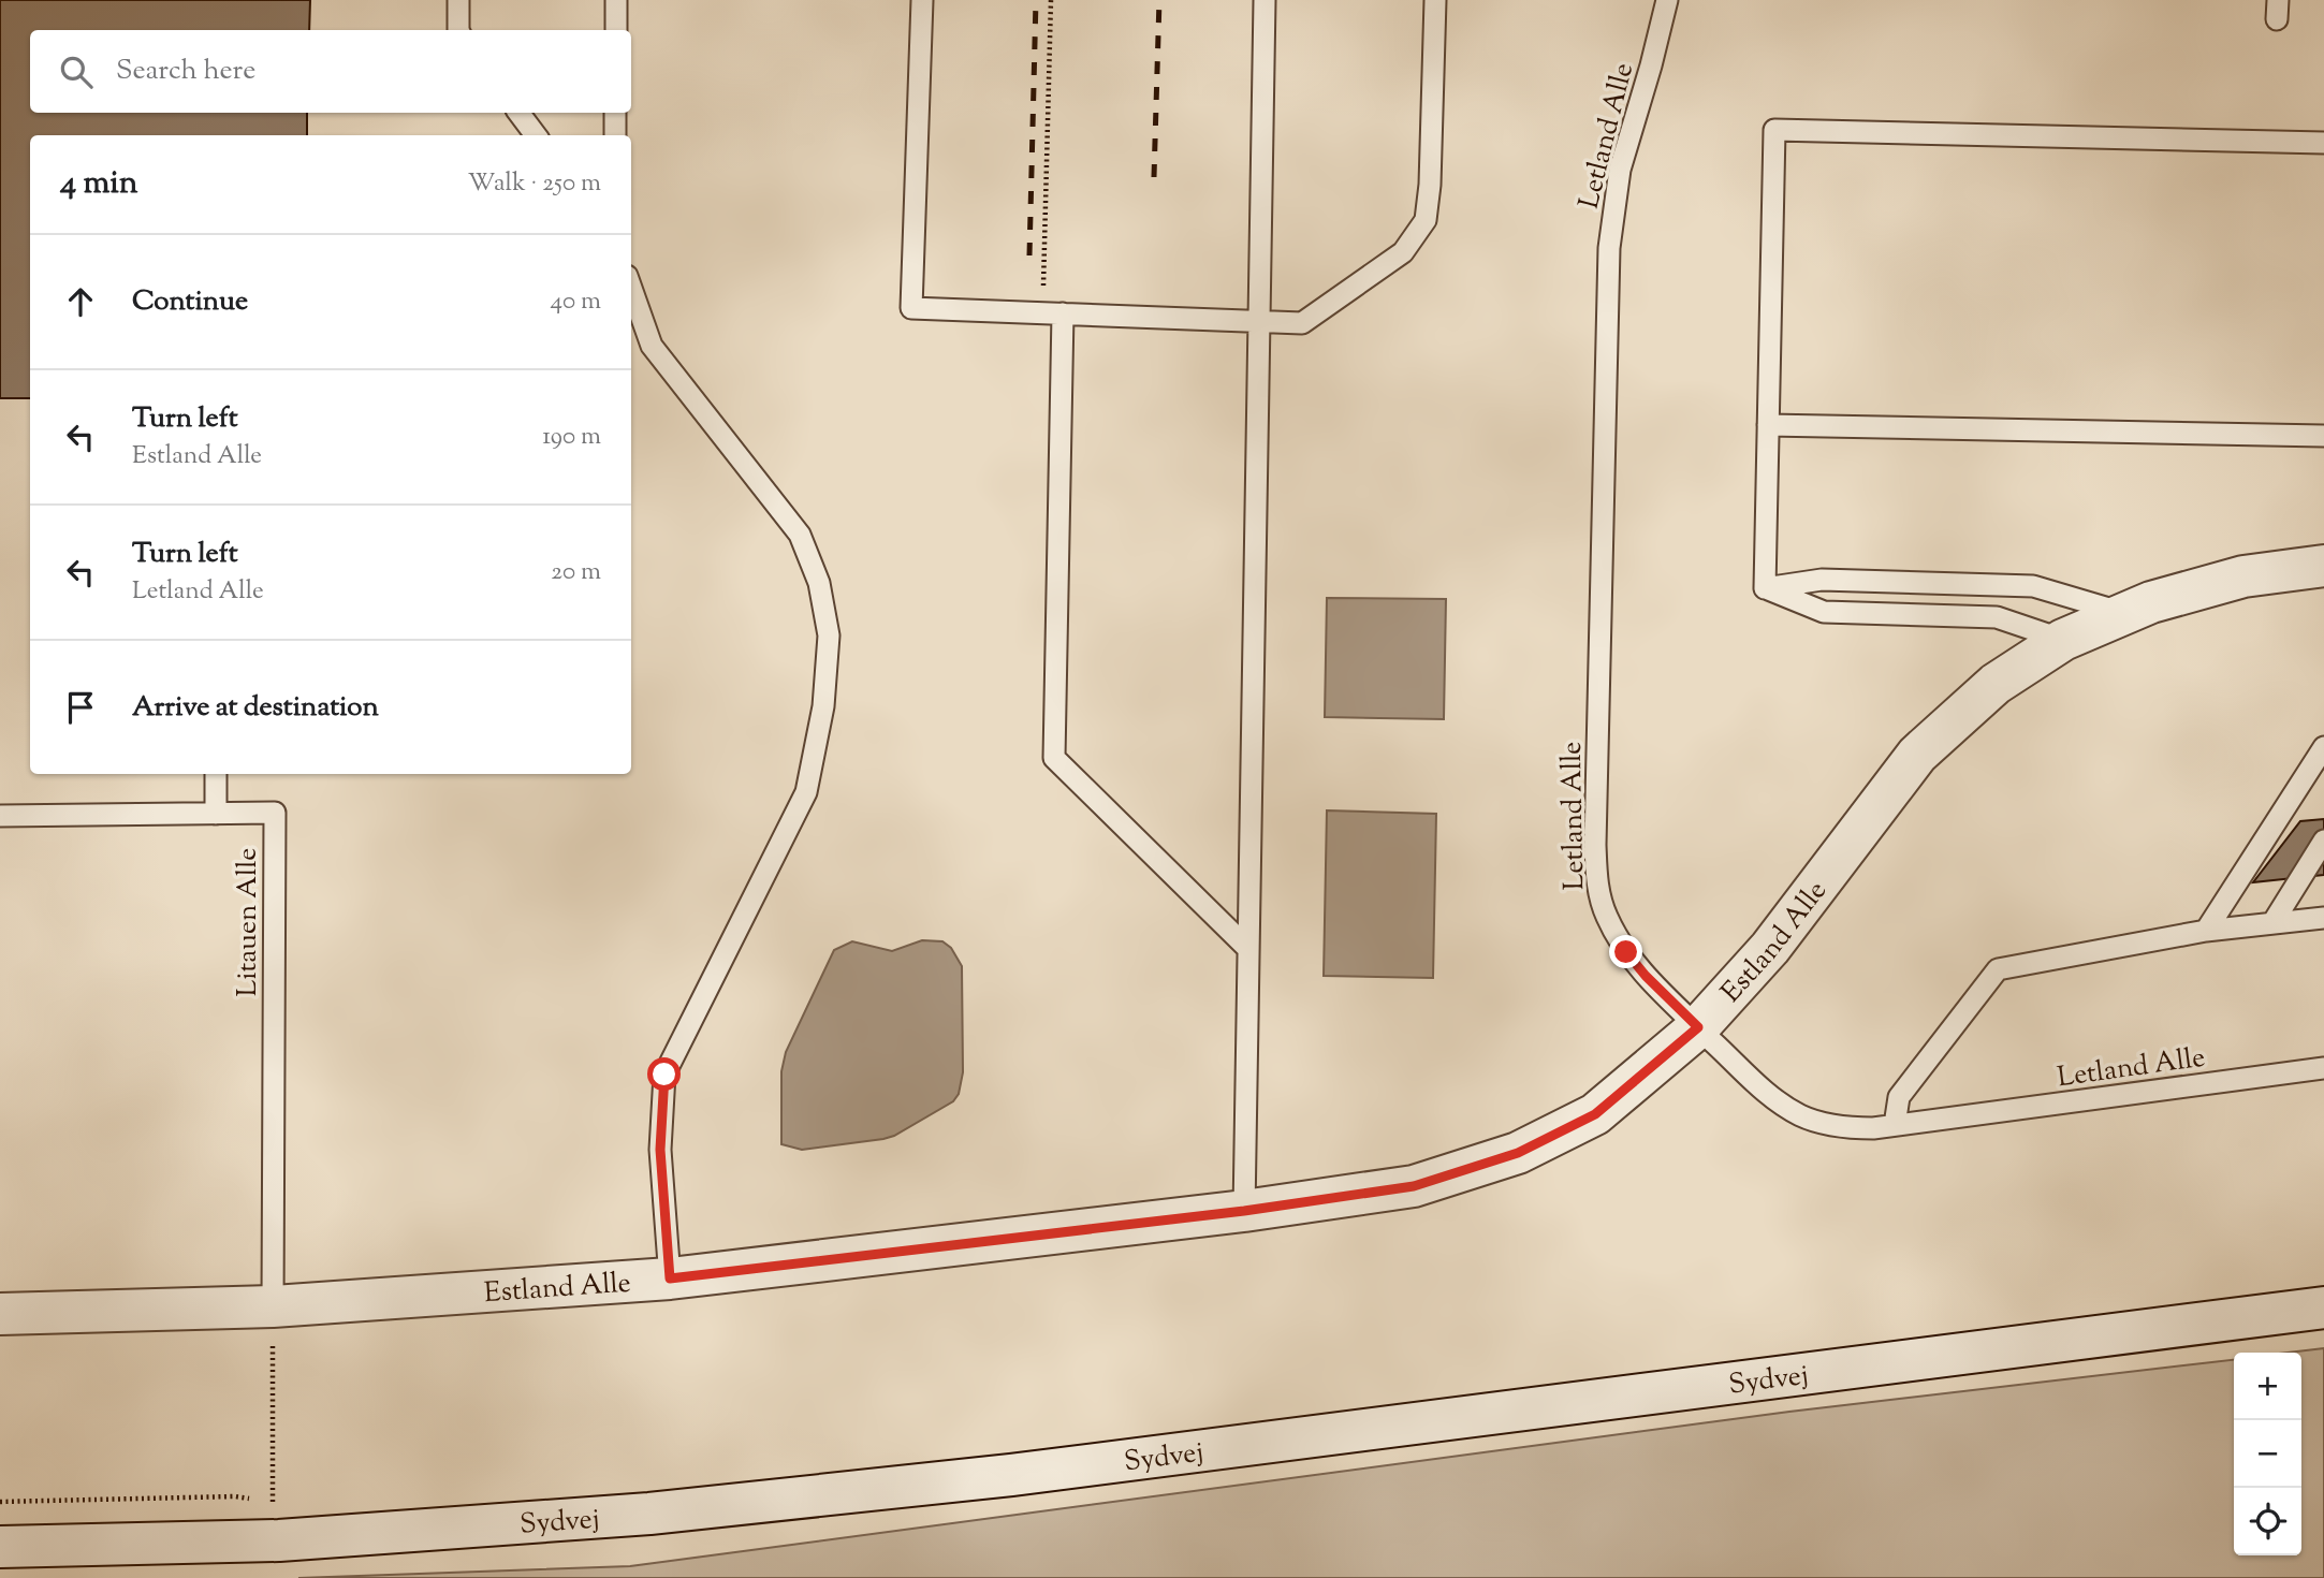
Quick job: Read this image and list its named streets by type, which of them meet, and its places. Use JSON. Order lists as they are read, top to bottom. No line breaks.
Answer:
{"streets":{"street":["Estland Alle","Sydvej"],"lane":["Letland Alle","Litauen Alle"]},"crossings":[["Letland Alle","Estland Alle"],["Litauen Alle","Estland Alle"]],"page":{"search":"Search here","heading":["4 min","Walk · 250 m"],"list":[["Continue","40 m"],["Turn left","Estland Alle","190 m"],["Turn left","Letland Alle","20 m"],"Arrive at destination"],"map_buttons":["+","−"]}}
